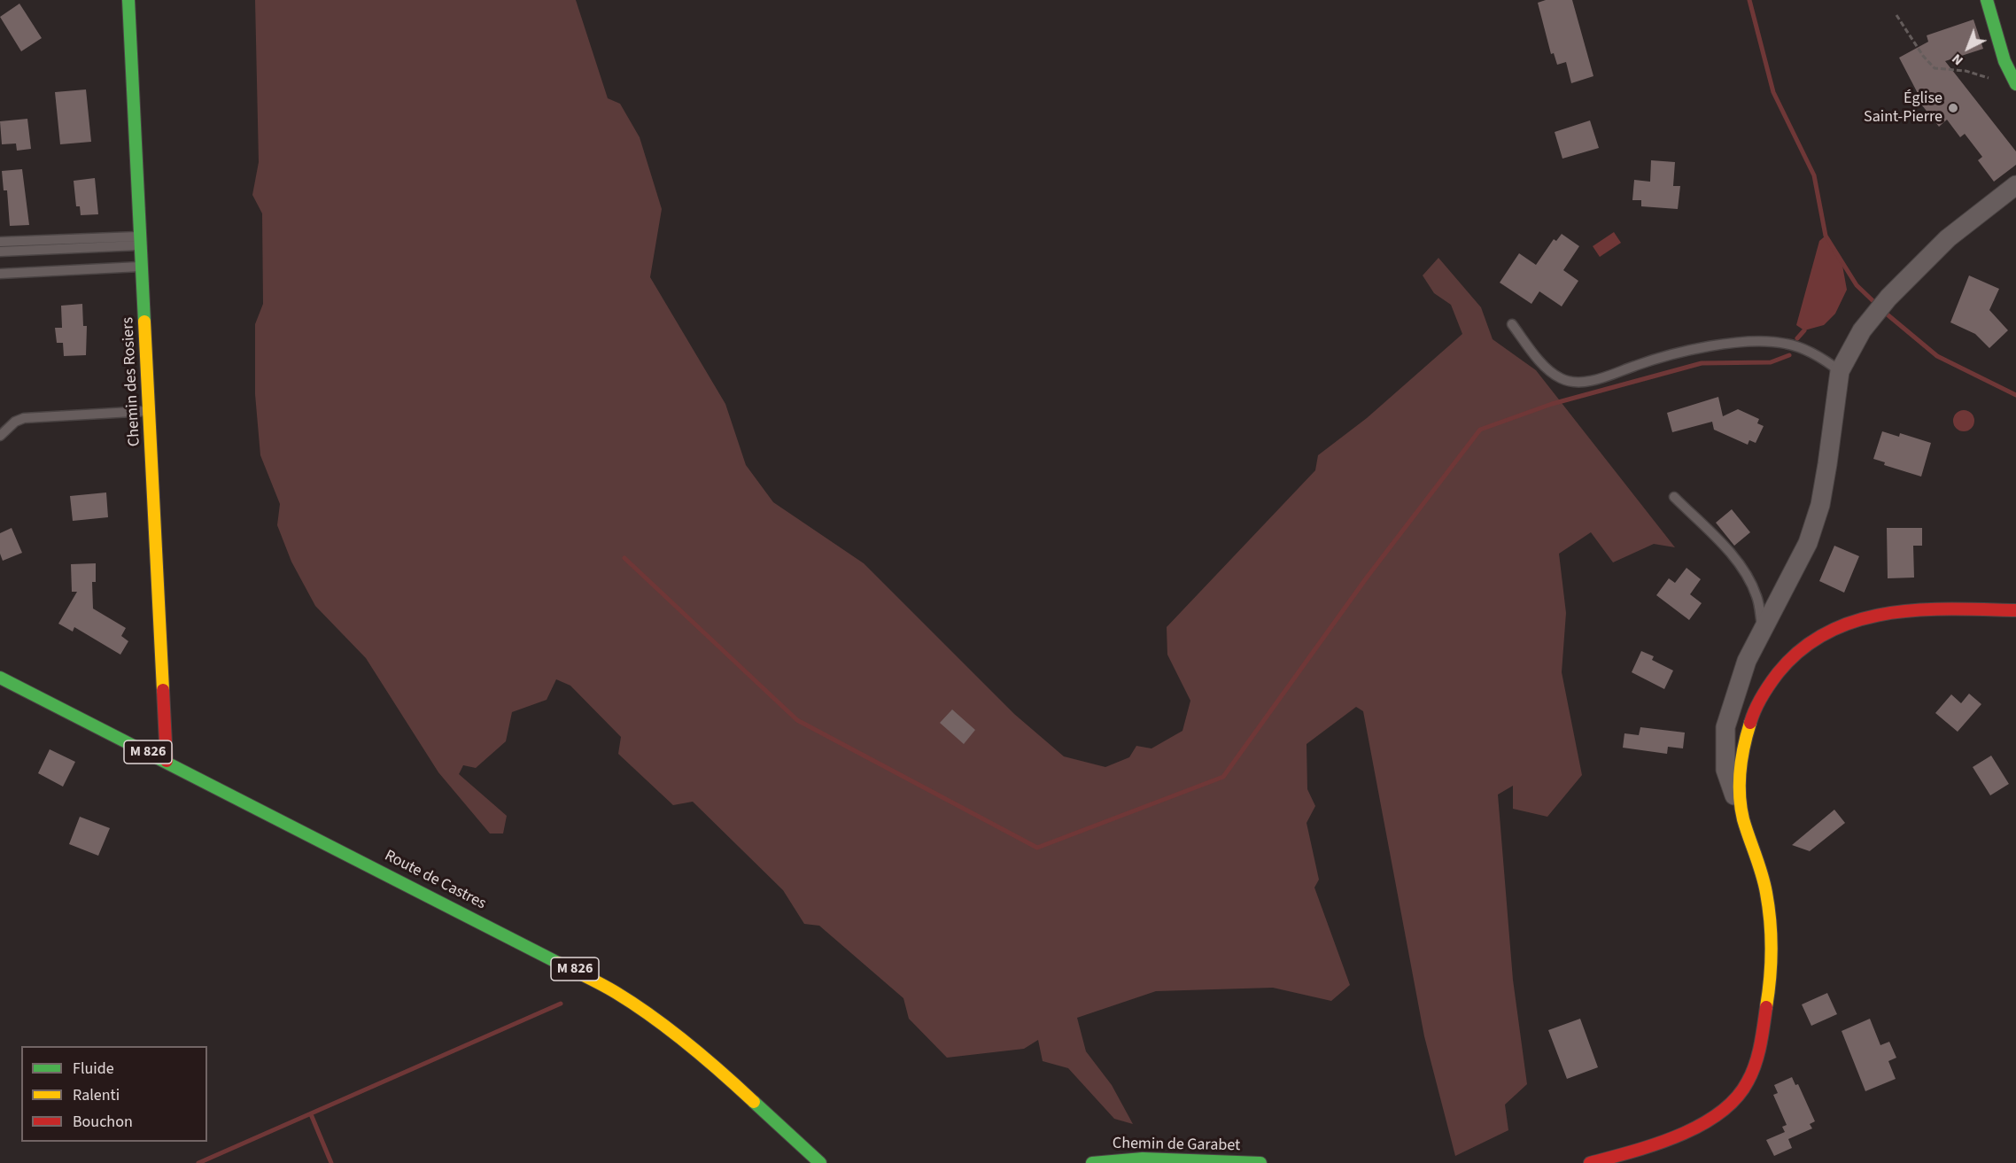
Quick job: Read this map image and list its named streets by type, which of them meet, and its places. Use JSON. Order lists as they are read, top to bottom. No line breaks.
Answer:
{"streets":{"street":["Chemin des Rosiers","M 826","Route de Castres","Chemin de Garabet"]},"crossings":[["Chemin des Rosiers","Route de Castres"]],"places":["Église Saint-Pierre"],"legend":["Fluide","Ralenti","Bouchon"],"north":"bottom left"}
